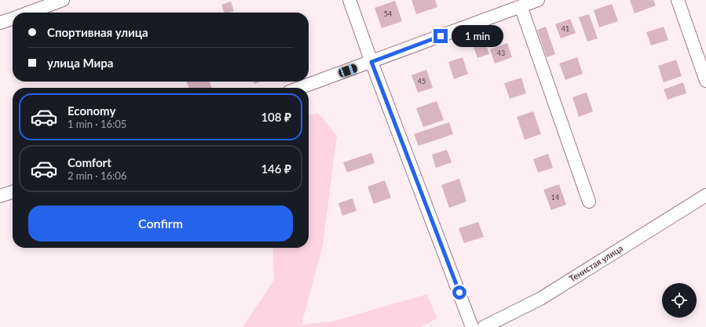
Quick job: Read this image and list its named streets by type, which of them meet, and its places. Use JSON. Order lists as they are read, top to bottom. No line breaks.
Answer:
{"streets":{"street":["Тенистая улица"]},"house_numbers":["54","41","43","45","14"],"page":{"banner":["Спортивная улица","улица Мира"],"bubble":"1 min","list":[{"name":"Economy","note":"1 min · 16:05","value":"108 ₽"},{"name":"Comfort","note":"2 min · 16:06","value":"146 ₽"}],"buttons":"Confirm"}}
